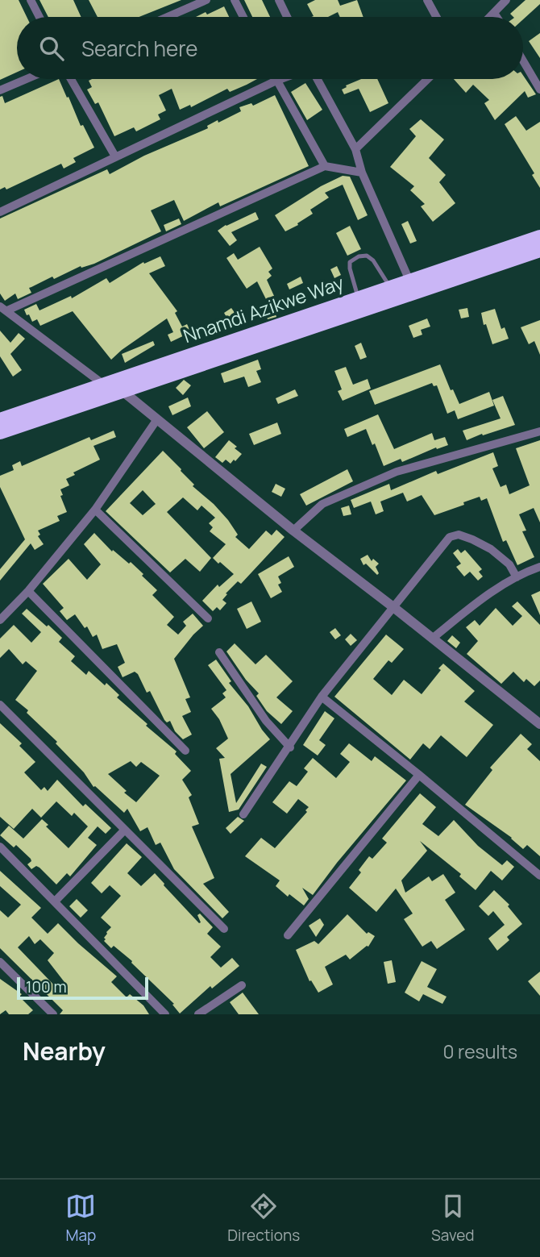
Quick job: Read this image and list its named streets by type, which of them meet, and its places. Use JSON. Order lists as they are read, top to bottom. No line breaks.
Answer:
{"streets":{"highway":["Nnamdi Azikwe Way"]},"scale_bar":"100 m","page":{"search":"Search here","scale":"100 m","heading":["Nearby","0 results"],"nav":["Map","Directions","Saved"]}}
